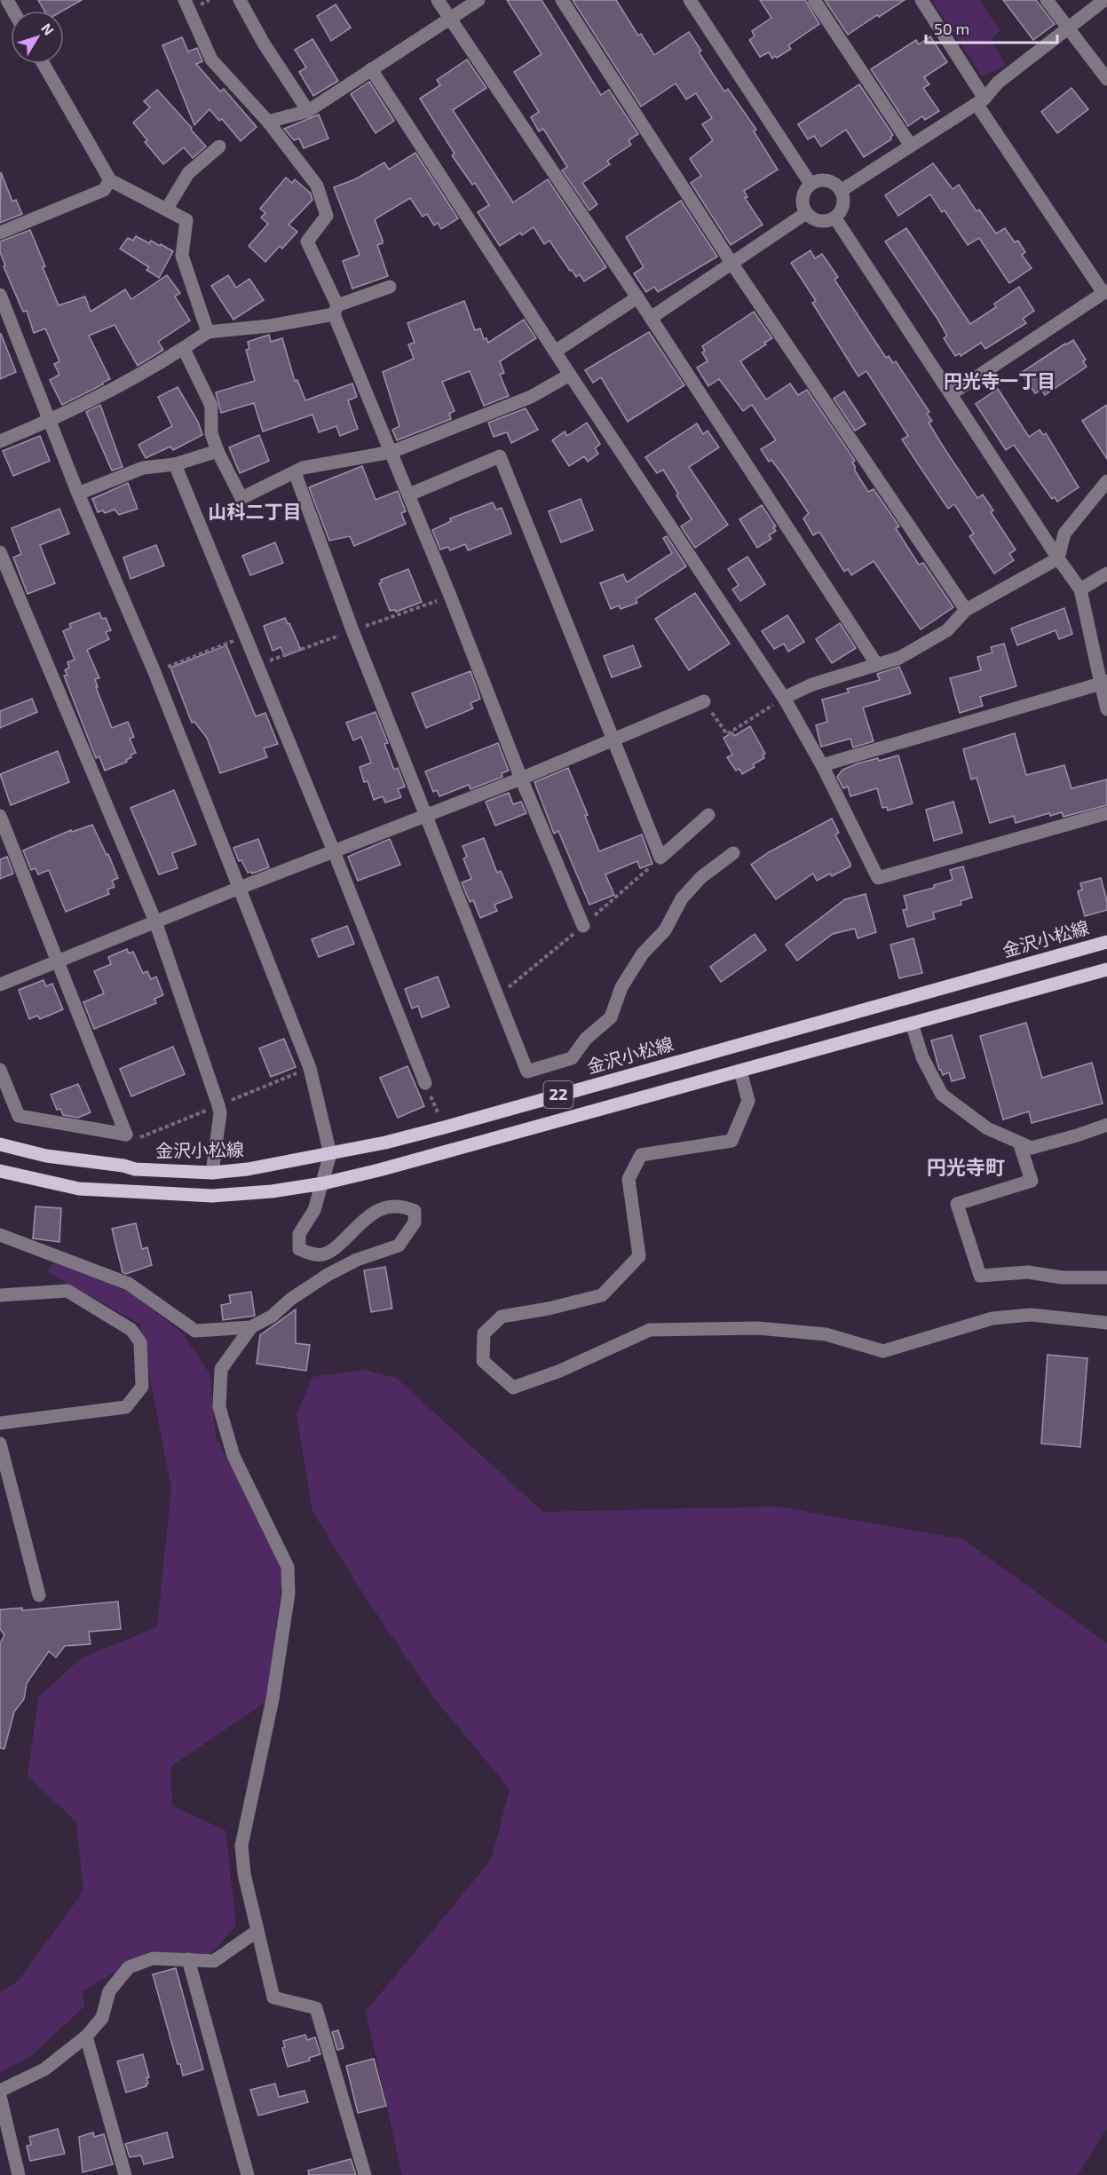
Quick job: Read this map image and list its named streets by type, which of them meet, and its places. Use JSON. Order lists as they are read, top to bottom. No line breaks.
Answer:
{"streets":{"main road":["金沢小松線","22"]},"districts":["円光寺一丁目","山科二丁目","円光寺町"],"scale_bar":"50 m","north":"top right"}
